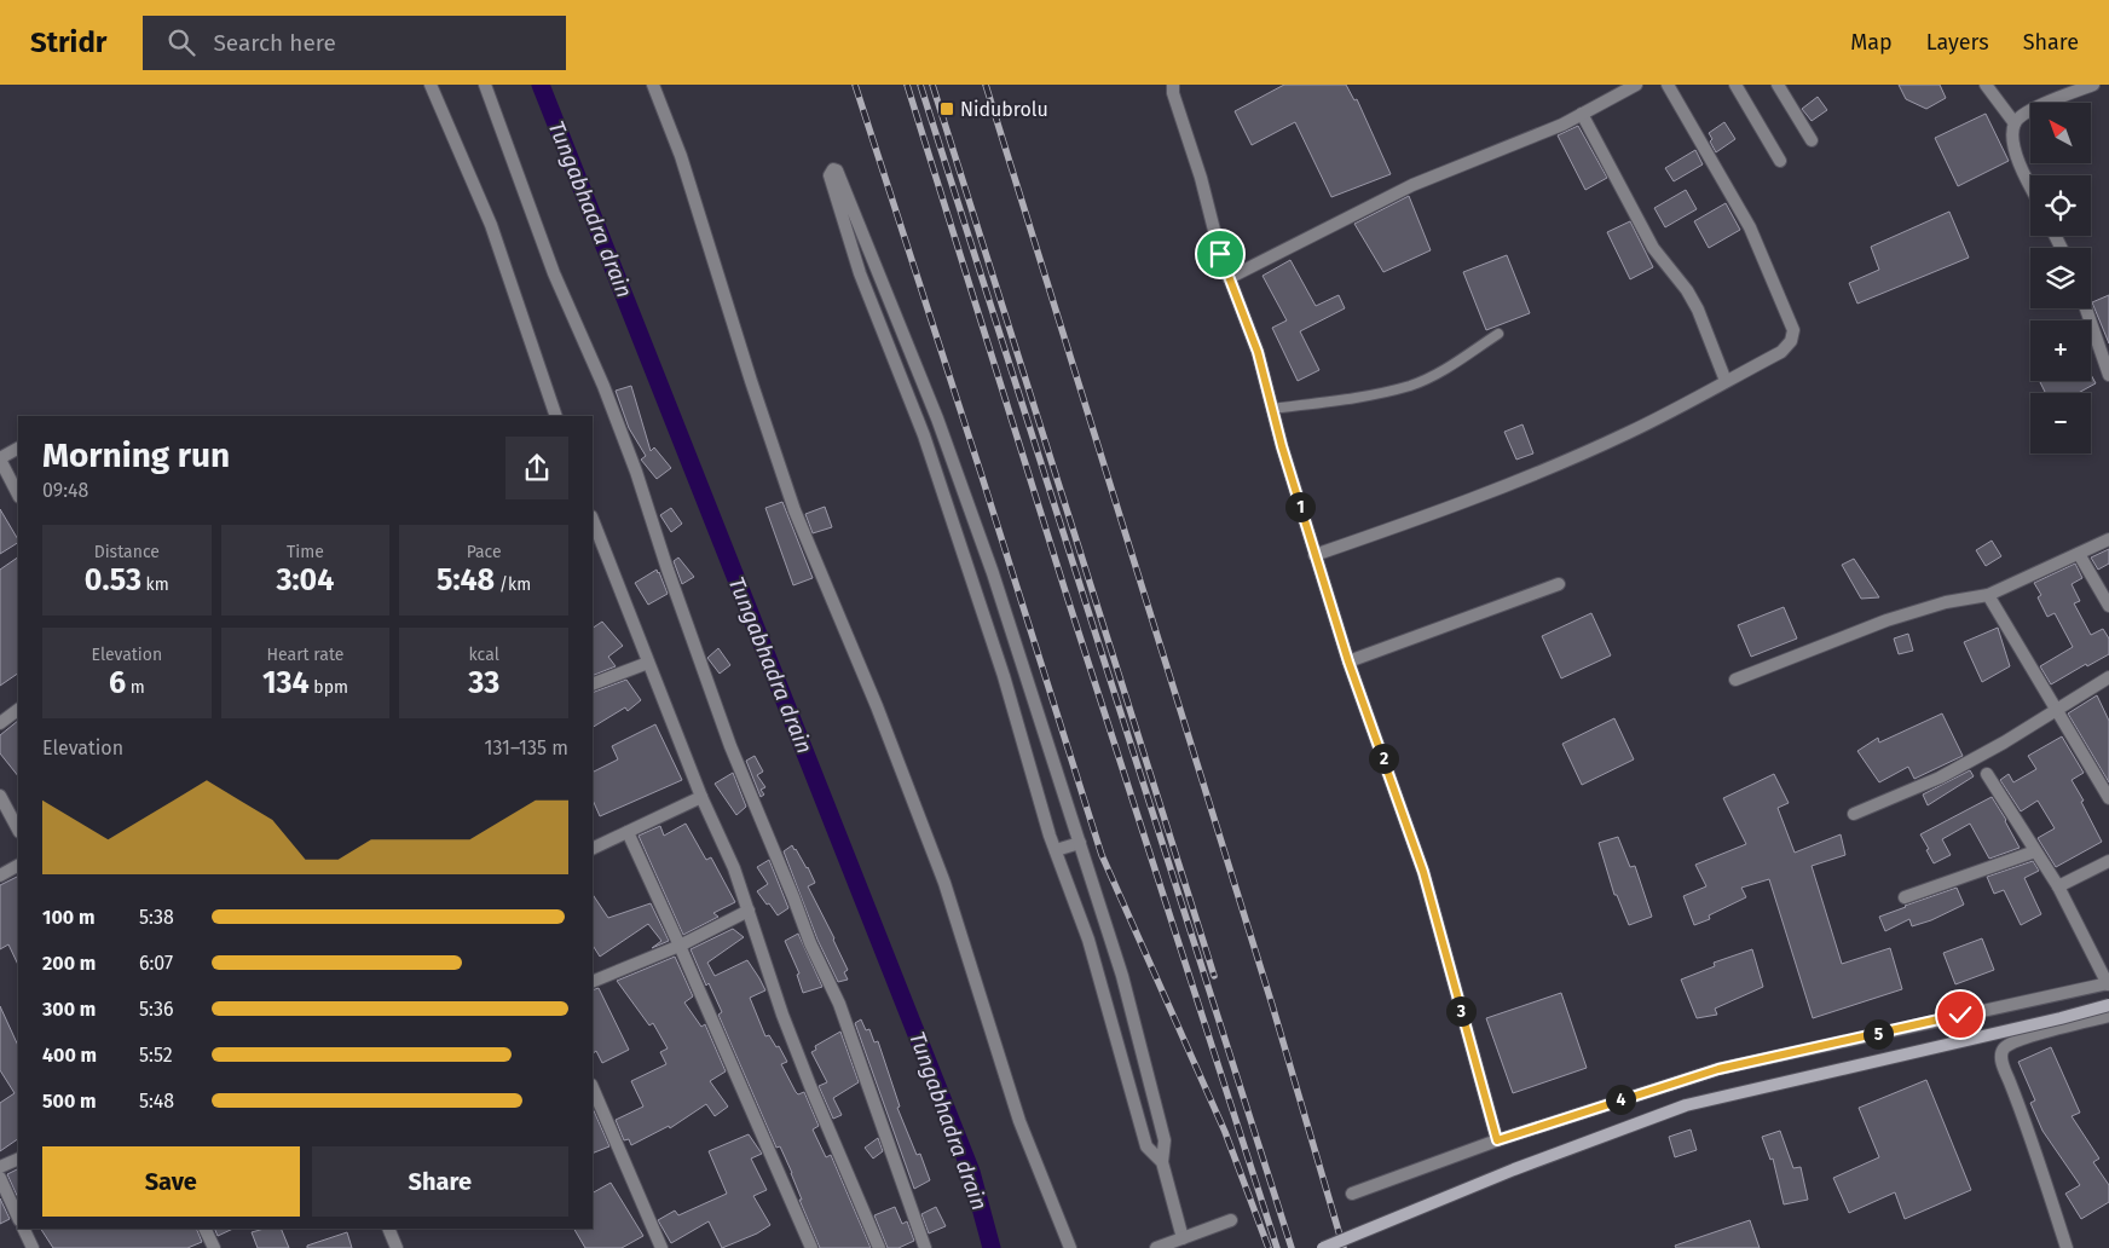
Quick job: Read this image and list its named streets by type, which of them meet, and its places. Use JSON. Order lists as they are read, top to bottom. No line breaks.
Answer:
{"water":["Tungabhadra drain"],"places":{"transit":["Nidubrolu"]},"north":"top left","page":{"header":"Stridr","search":"Search here","nav":["Map","Layers","Share"],"map_buttons":["+","−"],"heading":["Morning run","09:48"],"pins":["1","2","3","5","4"],"stats":[["Distance","0.53 km"],["Time","3:04"],["Pace","5:48 /km"],["Elevation","6 m"],["Heart rate","134 bpm"],["kcal","33"]],"chart":["Elevation","131–135 m"],"list":[{"name":"100 m","note":"5:38"},{"name":"200 m","note":"6:07"},{"name":"300 m","note":"5:36"},{"name":"400 m","note":"5:52"},{"name":"500 m","note":"5:48"}],"buttons":["Save","Share"]}}
